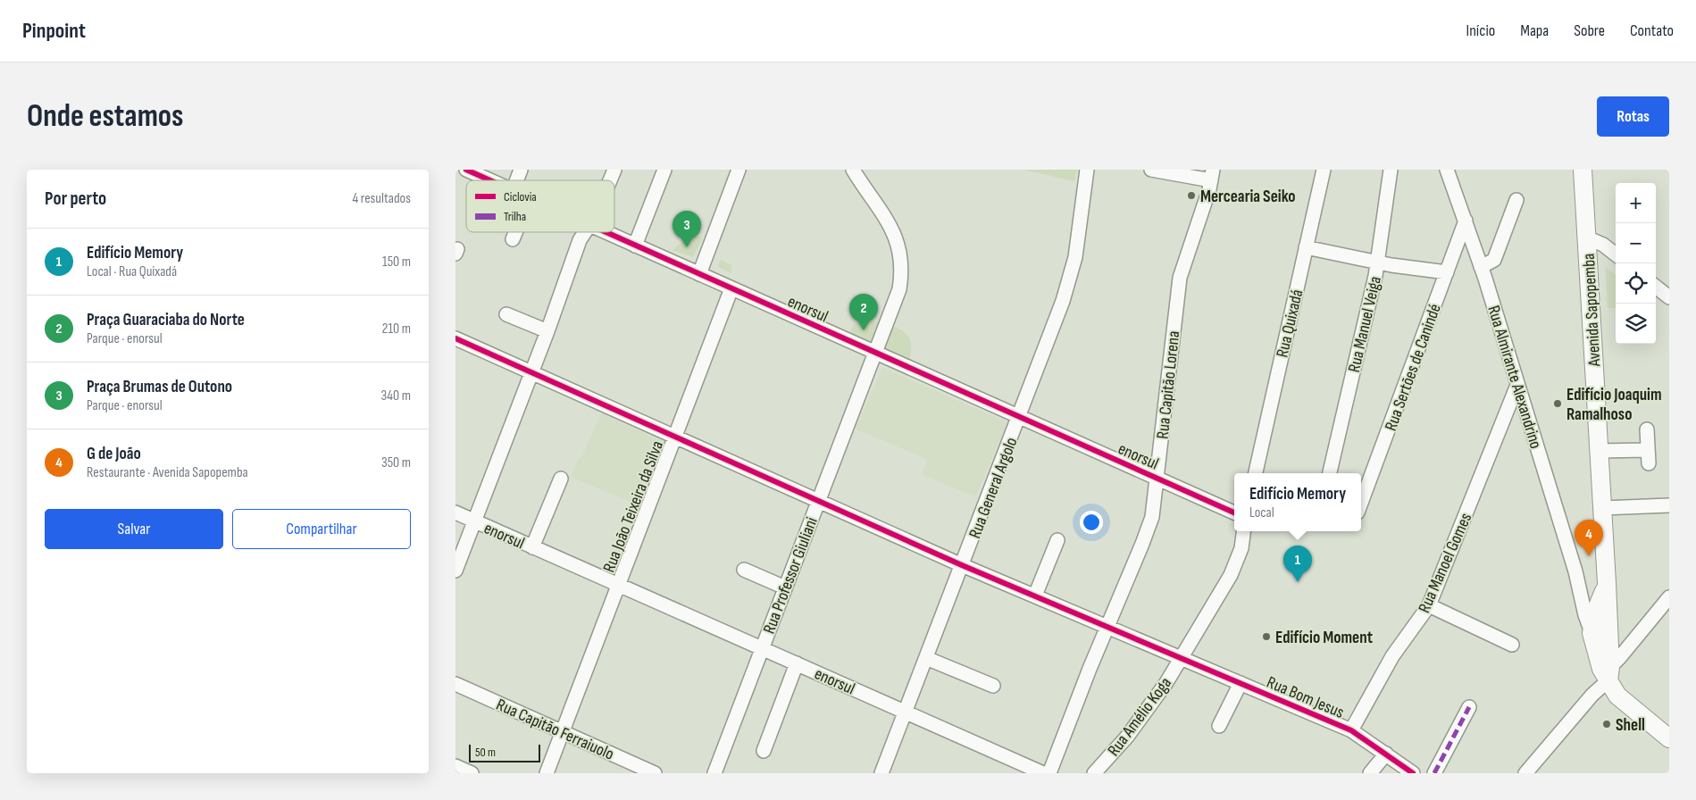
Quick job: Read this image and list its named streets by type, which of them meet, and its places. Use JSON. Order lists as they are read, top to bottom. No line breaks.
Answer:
{"streets":{"main road":["Avenida Sapopemba"],"street":["enorsul","Rua Quixadá","Rua Manuel Veiga","Rua Sertões de Canindé","Rua Almirante Alexandrino","Rua Capitão Lorena","Rua General Argolo","Rua João Teixeira da Silva","Rua Manoel Gomes","Rua Professor Giuliani","Rua Bom Jesus","Rua Amélio Koga","Rua Capitão Ferraiuolo"]},"crossings":[["enorsul","Rua Capitão Lorena"],["enorsul","Rua General Argolo"],["enorsul","Rua João Teixeira da Silva"],["enorsul","Rua Professor Giuliani"],["Avenida Sapopemba","Rua Almirante Alexandrino"],["Rua Sertões de Canindé","Rua Almirante Alexandrino"],["Rua Almirante Alexandrino","Rua Manoel Gomes"],["Rua João Teixeira da Silva","Rua Capitão Ferraiuolo"],["Rua Manoel Gomes","Rua Bom Jesus"],["Rua Bom Jesus","Rua Amélio Koga"]],"places":["Mercearia Seiko","Edifício Joaquim Ramalhoso","Edifício Moment","Shell"],"legend":["Ciclovia","Trilha"],"scale_bar":"50 m","page":{"header":"Pinpoint","nav":["Início","Mapa","Sobre","Contato"],"buttons":["Rotas",["Salvar","Compartilhar"]],"title":"Onde estamos","heading":["Por perto","4 resultados"],"map_buttons":["+","−"],"pins":["3","2","4","1"],"list":[{"mark":"1","name":"Edifício Memory","note":"Local · Rua Quixadá","value":"150 m"},{"mark":"2","name":"Praça Guaraciaba do Norte","note":"Parque · enorsul","value":"210 m"},{"mark":"3","name":"Praça Brumas de Outono","note":"Parque · enorsul","value":"340 m"},{"mark":"4","name":"G de João","note":"Restaurante · Avenida Sapopemba","value":"350 m"}],"popup":["Edifício Memory","Local"],"scale":"50 m"}}
